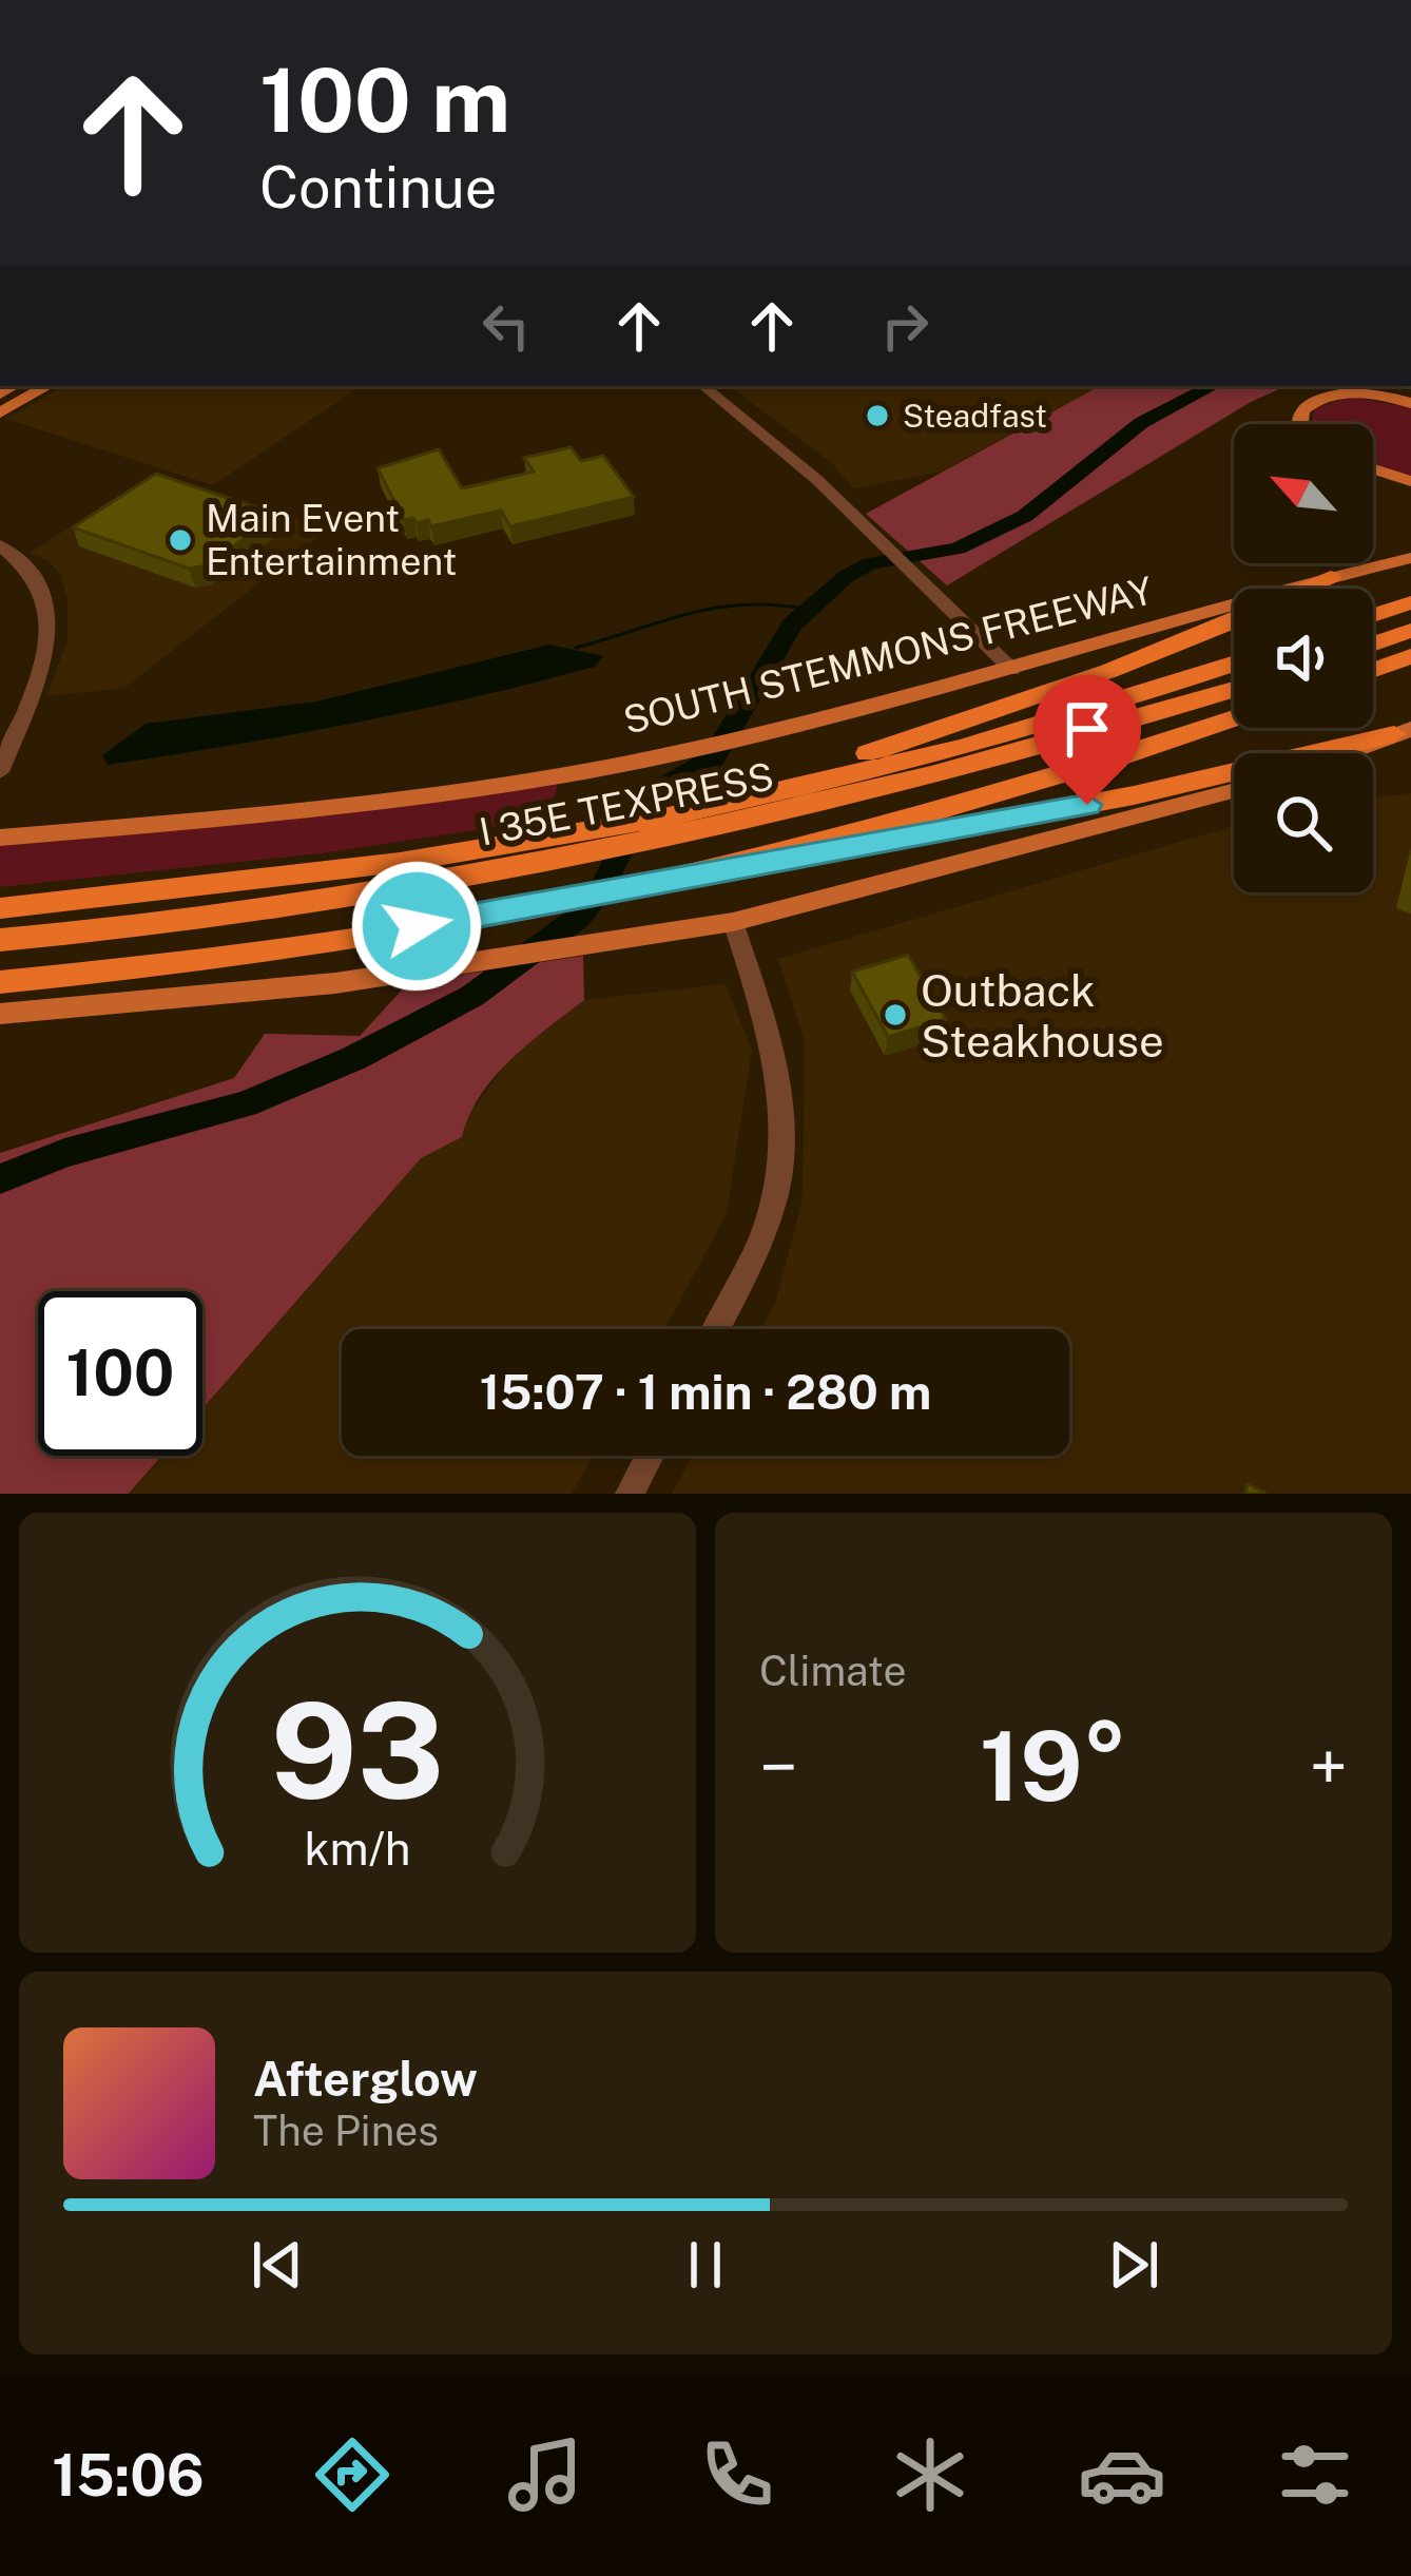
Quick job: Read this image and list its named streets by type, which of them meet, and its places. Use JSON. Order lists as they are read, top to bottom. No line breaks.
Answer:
{"streets":{"highway":["I 35E TEXPRESS"],"main road":["SOUTH STEMMONS FREEWAY"]},"places":["Steadfast","Main Event Entertainment","Outback Steakhouse"],"north":"top left","page":{"turn":["100 m","Continue"],"limit":"100","trip":"15:07 · 1 min · 280 m","tile":"Climate","heat":["−","19°","+"],"song":["Afterglow","The Pines"],"tabs":"15:06","gauge":["93","km/h"]}}
